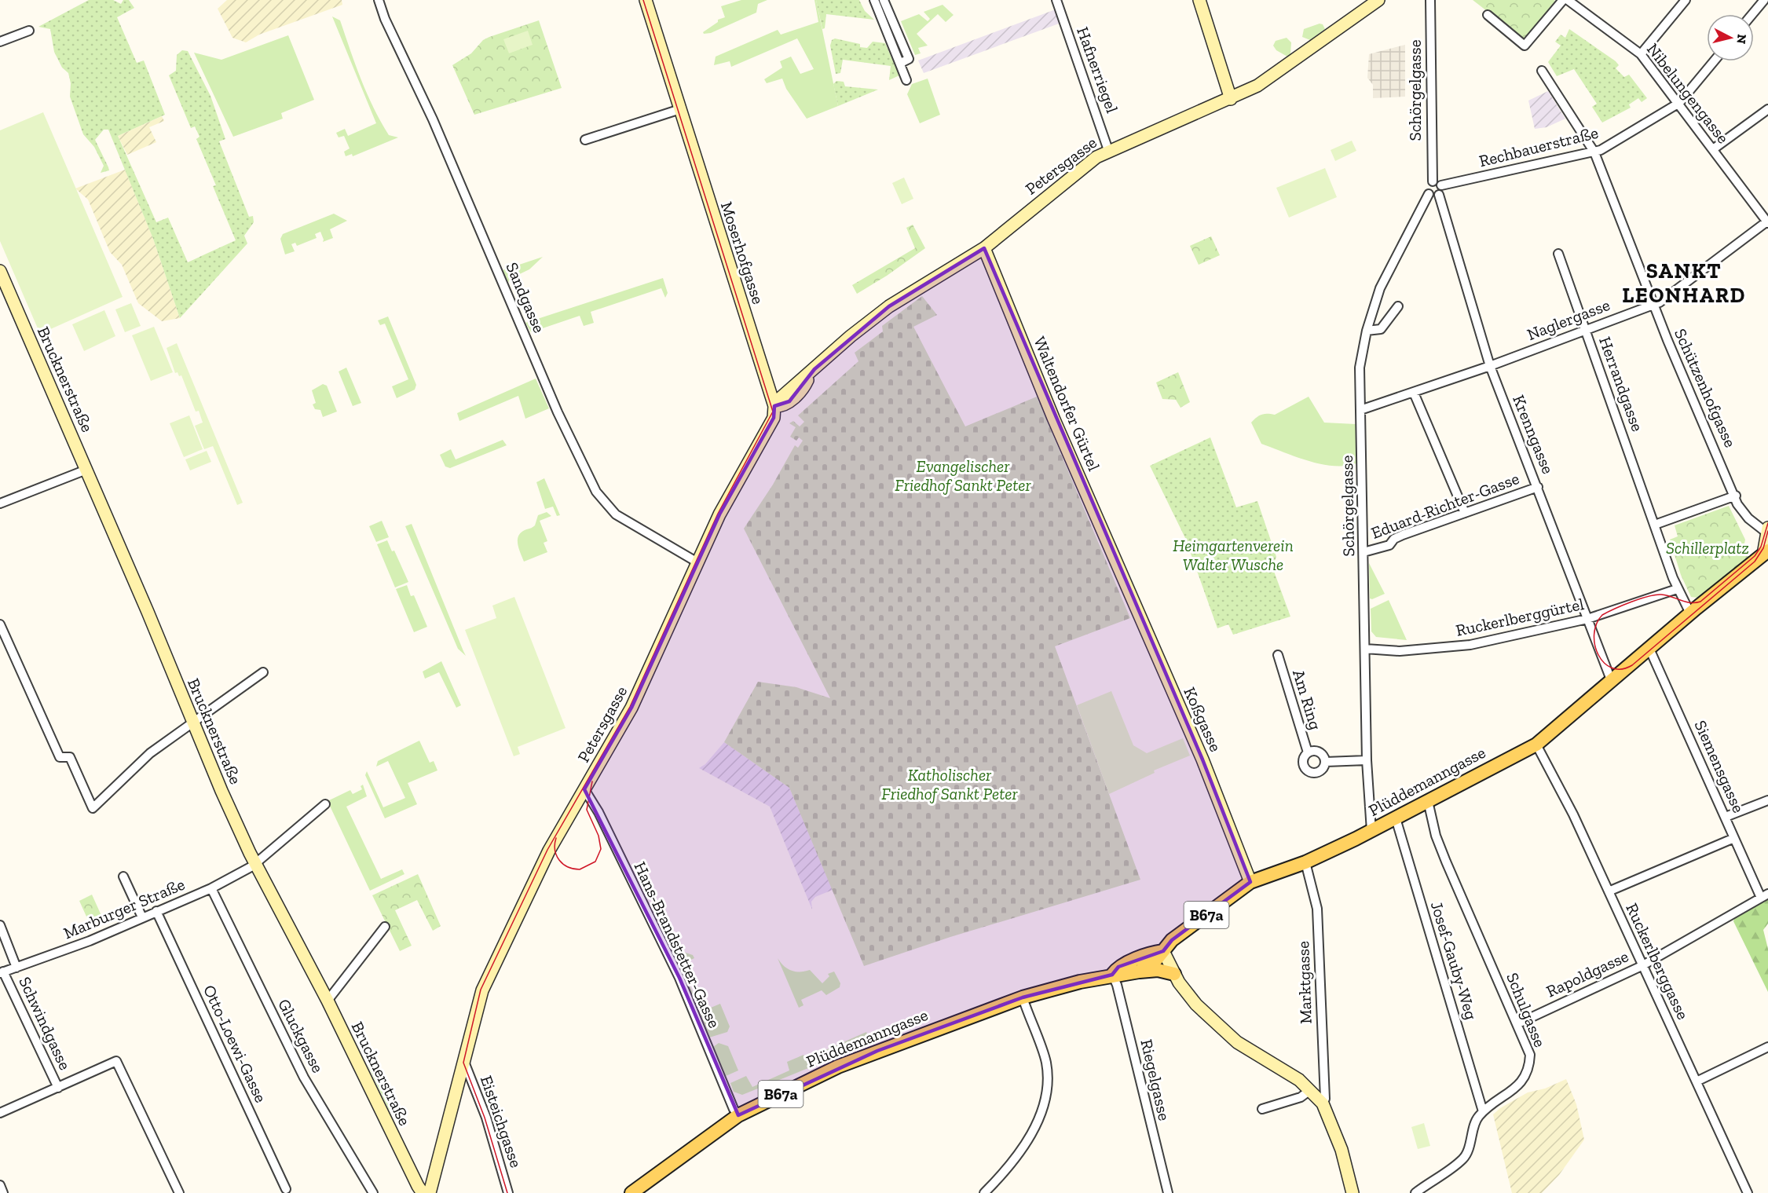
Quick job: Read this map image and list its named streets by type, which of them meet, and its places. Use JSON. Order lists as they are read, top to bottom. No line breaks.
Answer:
{"streets":{"main road":["Petersgasse","Moserhofgasse","Brucknerstraße","Waltendorfer Gürtel","Koßgasse","Plüddemanngasse","B67a"],"street":["Hafnerriegel","Schörgelgasse","Nibelungengasse","Rechbauerstraße","Sandgasse","Naglergasse","Herrandgasse","Schützenhofgasse","Krenngasse","Eduard-Richter-Gasse","Ruckerlberggürtel","Am Ring","Siemensgasse","Marburger Straße","Hans-Brandstetter-Gasse","Josef-Gauby-Weg","Ruckerlberggasse","Rapoldgasse","Marktgasse","Schulgasse","Schwindgasse","Gluckgasse","Otto-Loewi-Gasse","Riegelgasse","Eisteichgasse"]},"crossings":[["Hafnerriegel","Petersgasse"],["Schörgelgasse","Rechbauerstraße"],["Schörgelgasse","Naglergasse"],["Schörgelgasse","Krenngasse"],["Schörgelgasse","Eduard-Richter-Gasse"],["Schörgelgasse","Ruckerlberggürtel"],["Schörgelgasse","Am Ring"],["Schörgelgasse","Plüddemanngasse"],["Nibelungengasse","Rechbauerstraße"],["Nibelungengasse","Naglergasse"],["Rechbauerstraße","Schützenhofgasse"],["Rechbauerstraße","Krenngasse"],["Petersgasse","Moserhofgasse"],["Petersgasse","Sandgasse"],["Petersgasse","Waltendorfer Gürtel"],["Petersgasse","Hans-Brandstetter-Gasse"],["Petersgasse","Eisteichgasse"],["Naglergasse","Herrandgasse"],["Naglergasse","Schützenhofgasse"],["Naglergasse","Krenngasse"],["Brucknerstraße","Marburger Straße"],["Waltendorfer Gürtel","Koßgasse"],["Krenngasse","Eduard-Richter-Gasse"],["Krenngasse","Ruckerlberggürtel"],["Krenngasse","Plüddemanngasse"],["Koßgasse","Plüddemanngasse"],["Siemensgasse","Plüddemanngasse"],["Siemensgasse","Rapoldgasse"],["Plüddemanngasse","B67a"],["Plüddemanngasse","Hans-Brandstetter-Gasse"],["Plüddemanngasse","Josef-Gauby-Weg"],["Plüddemanngasse","Ruckerlberggasse"],["Plüddemanngasse","Marktgasse"],["Plüddemanngasse","Schulgasse"],["Plüddemanngasse","Riegelgasse"],["Marburger Straße","Schwindgasse"],["Marburger Straße","Gluckgasse"],["Marburger Straße","Otto-Loewi-Gasse"],["Josef-Gauby-Weg","Schulgasse"],["Ruckerlberggasse","Rapoldgasse"],["Rapoldgasse","Schulgasse"]],"districts":["SANKT LEONHARD"],"parks":["Evangelischer Friedhof Sankt Peter","Heimgartenverein Walter Wusche","Schillerplatz","Katholischer Friedhof Sankt Peter"],"north":"right"}
